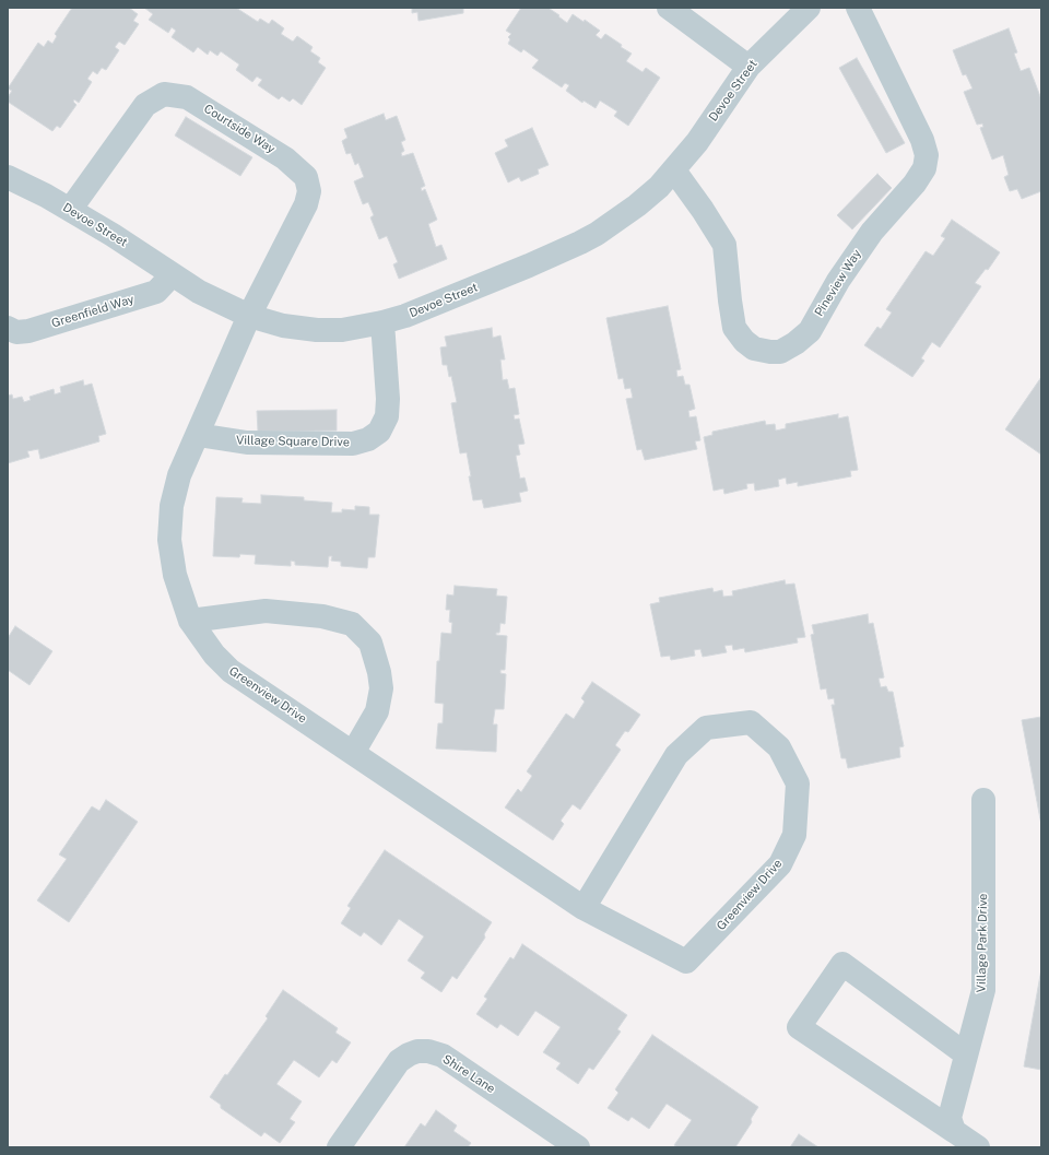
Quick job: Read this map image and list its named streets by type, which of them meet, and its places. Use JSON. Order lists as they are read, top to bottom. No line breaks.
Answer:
{"streets":{"street":["Devoe Street","Courtside Way","Pineview Way","Greenfield Way","Village Square Drive","Greenview Drive","Village Park Drive","Shire Lane"]},"crossings":[["Devoe Street","Courtside Way"],["Devoe Street","Pineview Way"],["Devoe Street","Greenfield Way"],["Devoe Street","Village Square Drive"],["Devoe Street","Greenview Drive"],["Courtside Way","Greenview Drive"],["Village Square Drive","Greenview Drive"]]}
